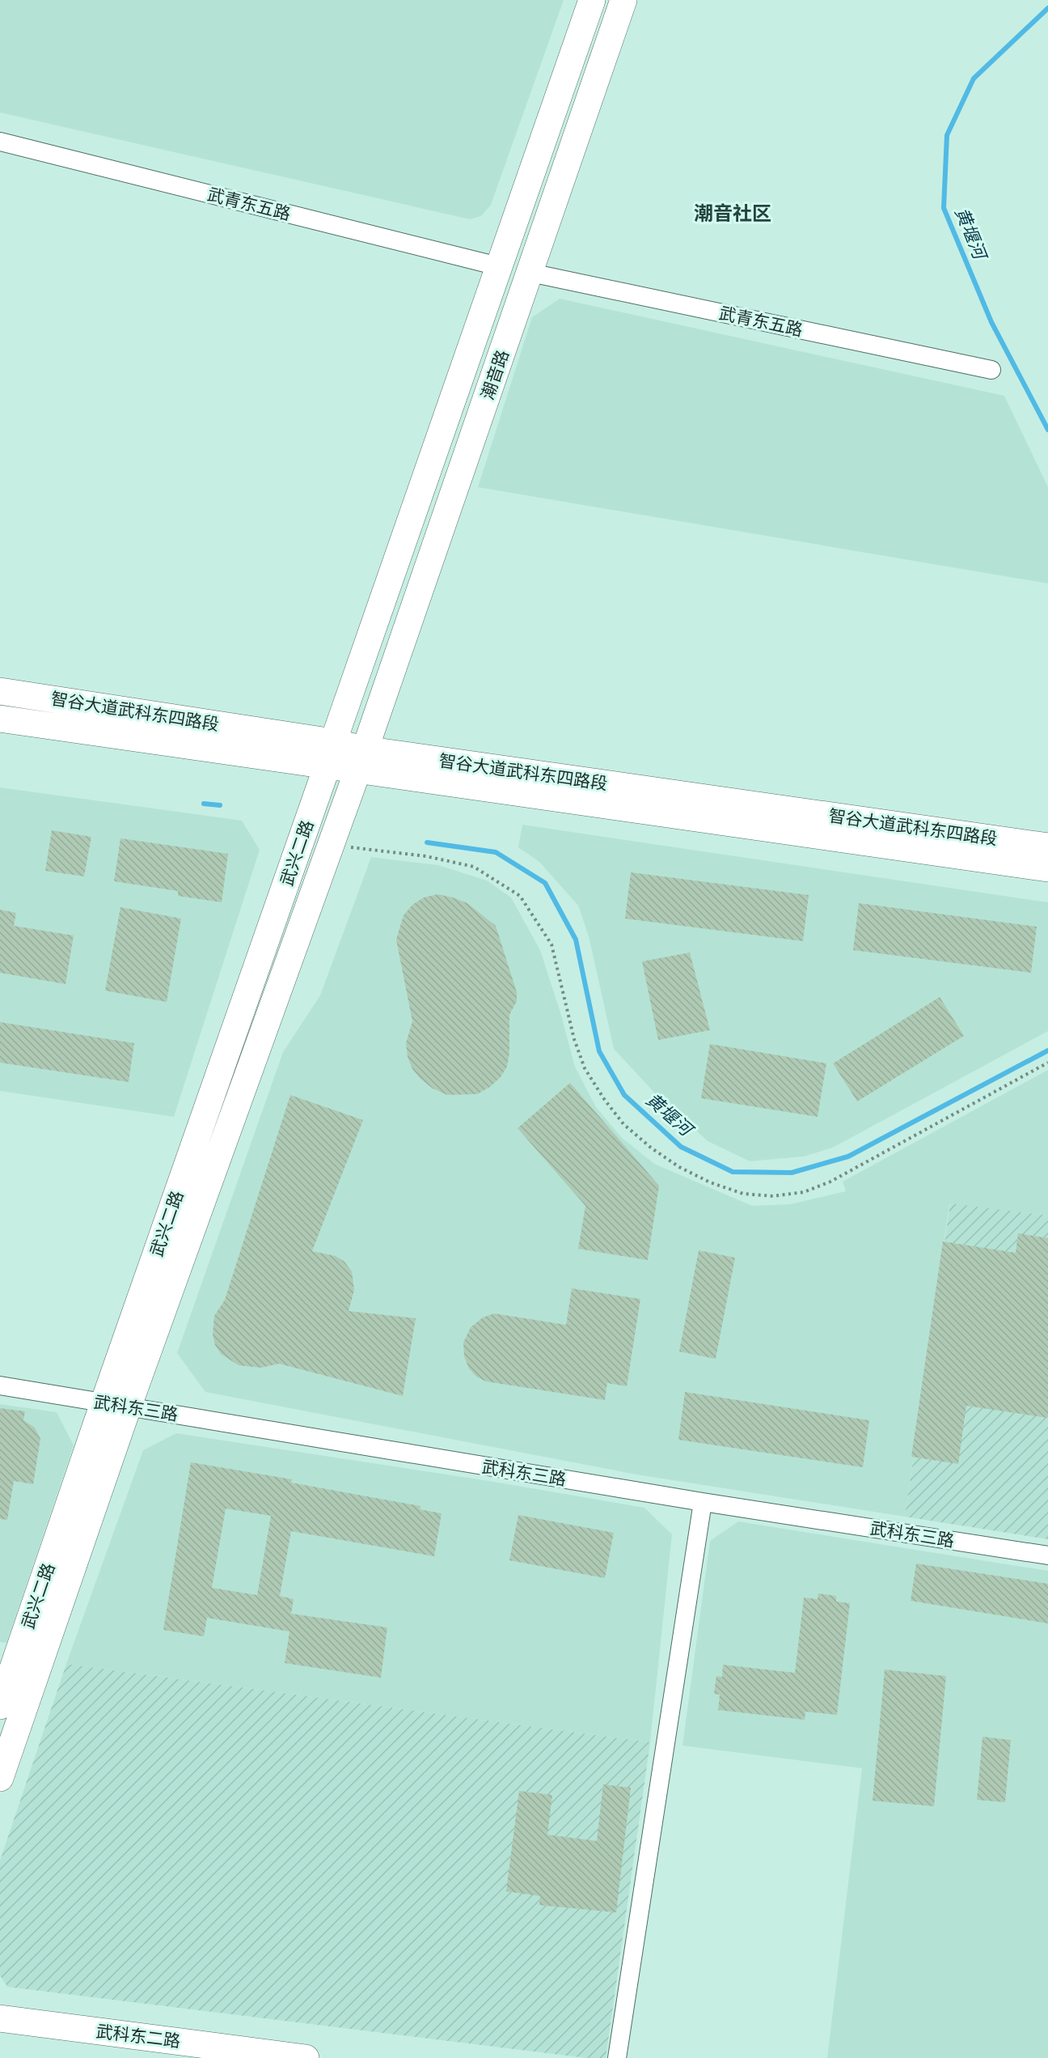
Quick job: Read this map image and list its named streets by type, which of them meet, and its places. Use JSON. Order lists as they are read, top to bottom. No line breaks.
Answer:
{"streets":{"street":["武青东五路","潮音路","智谷大道武科东四路段","武兴二路","武科东三路","武科东二路"]},"crossings":[["武青东五路","潮音路"],["潮音路","智谷大道武科东四路段"],["潮音路","武兴二路"],["潮音路","武科东三路"],["智谷大道武科东四路段","武兴二路"],["武兴二路","武科东三路"]],"districts":["潮音社区"],"water":["黄堰河"]}
